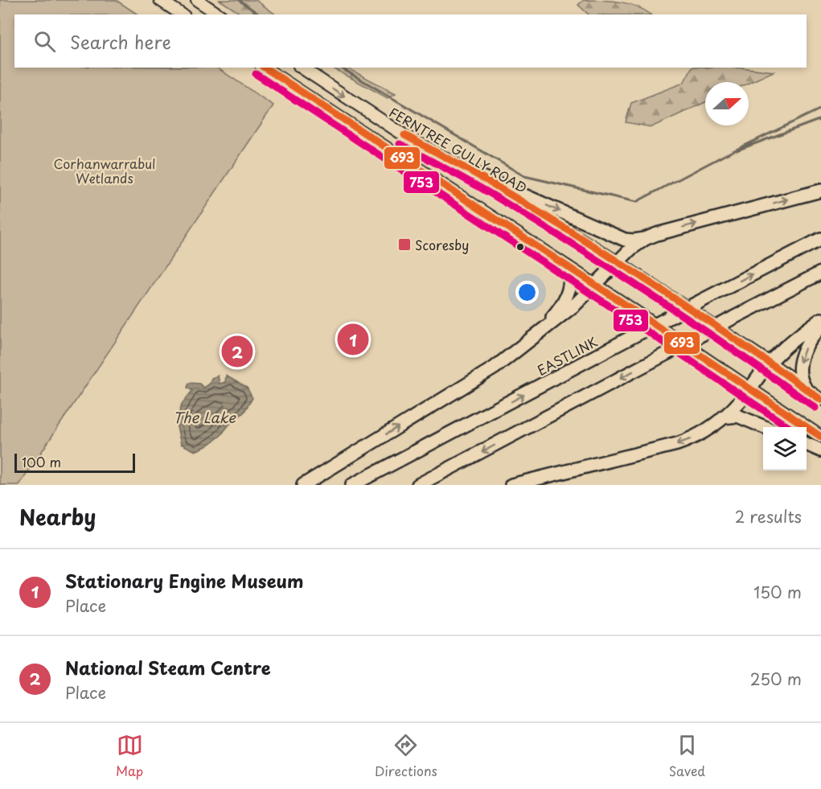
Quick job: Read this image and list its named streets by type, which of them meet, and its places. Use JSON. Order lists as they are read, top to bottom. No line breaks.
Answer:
{"streets":{"highway":["EASTLINK"],"main road":["FERNTREE GULLY ROAD"]},"water":["The Lake"],"parks":["Corhanwarrabul Wetlands"],"places":{"transit":["Scoresby"]},"lines":["transit line 693","transit line 753"],"scale_bar":"100 m","north":"right","page":{"search":"Search here","pins":["1","2"],"scale":"100 m","heading":["Nearby","2 results"],"list":[{"mark":"1","name":"Stationary Engine Museum","note":"Place","value":"150 m"},{"mark":"2","name":"National Steam Centre","note":"Place","value":"250 m"}],"nav":["Map","Directions","Saved"]}}
